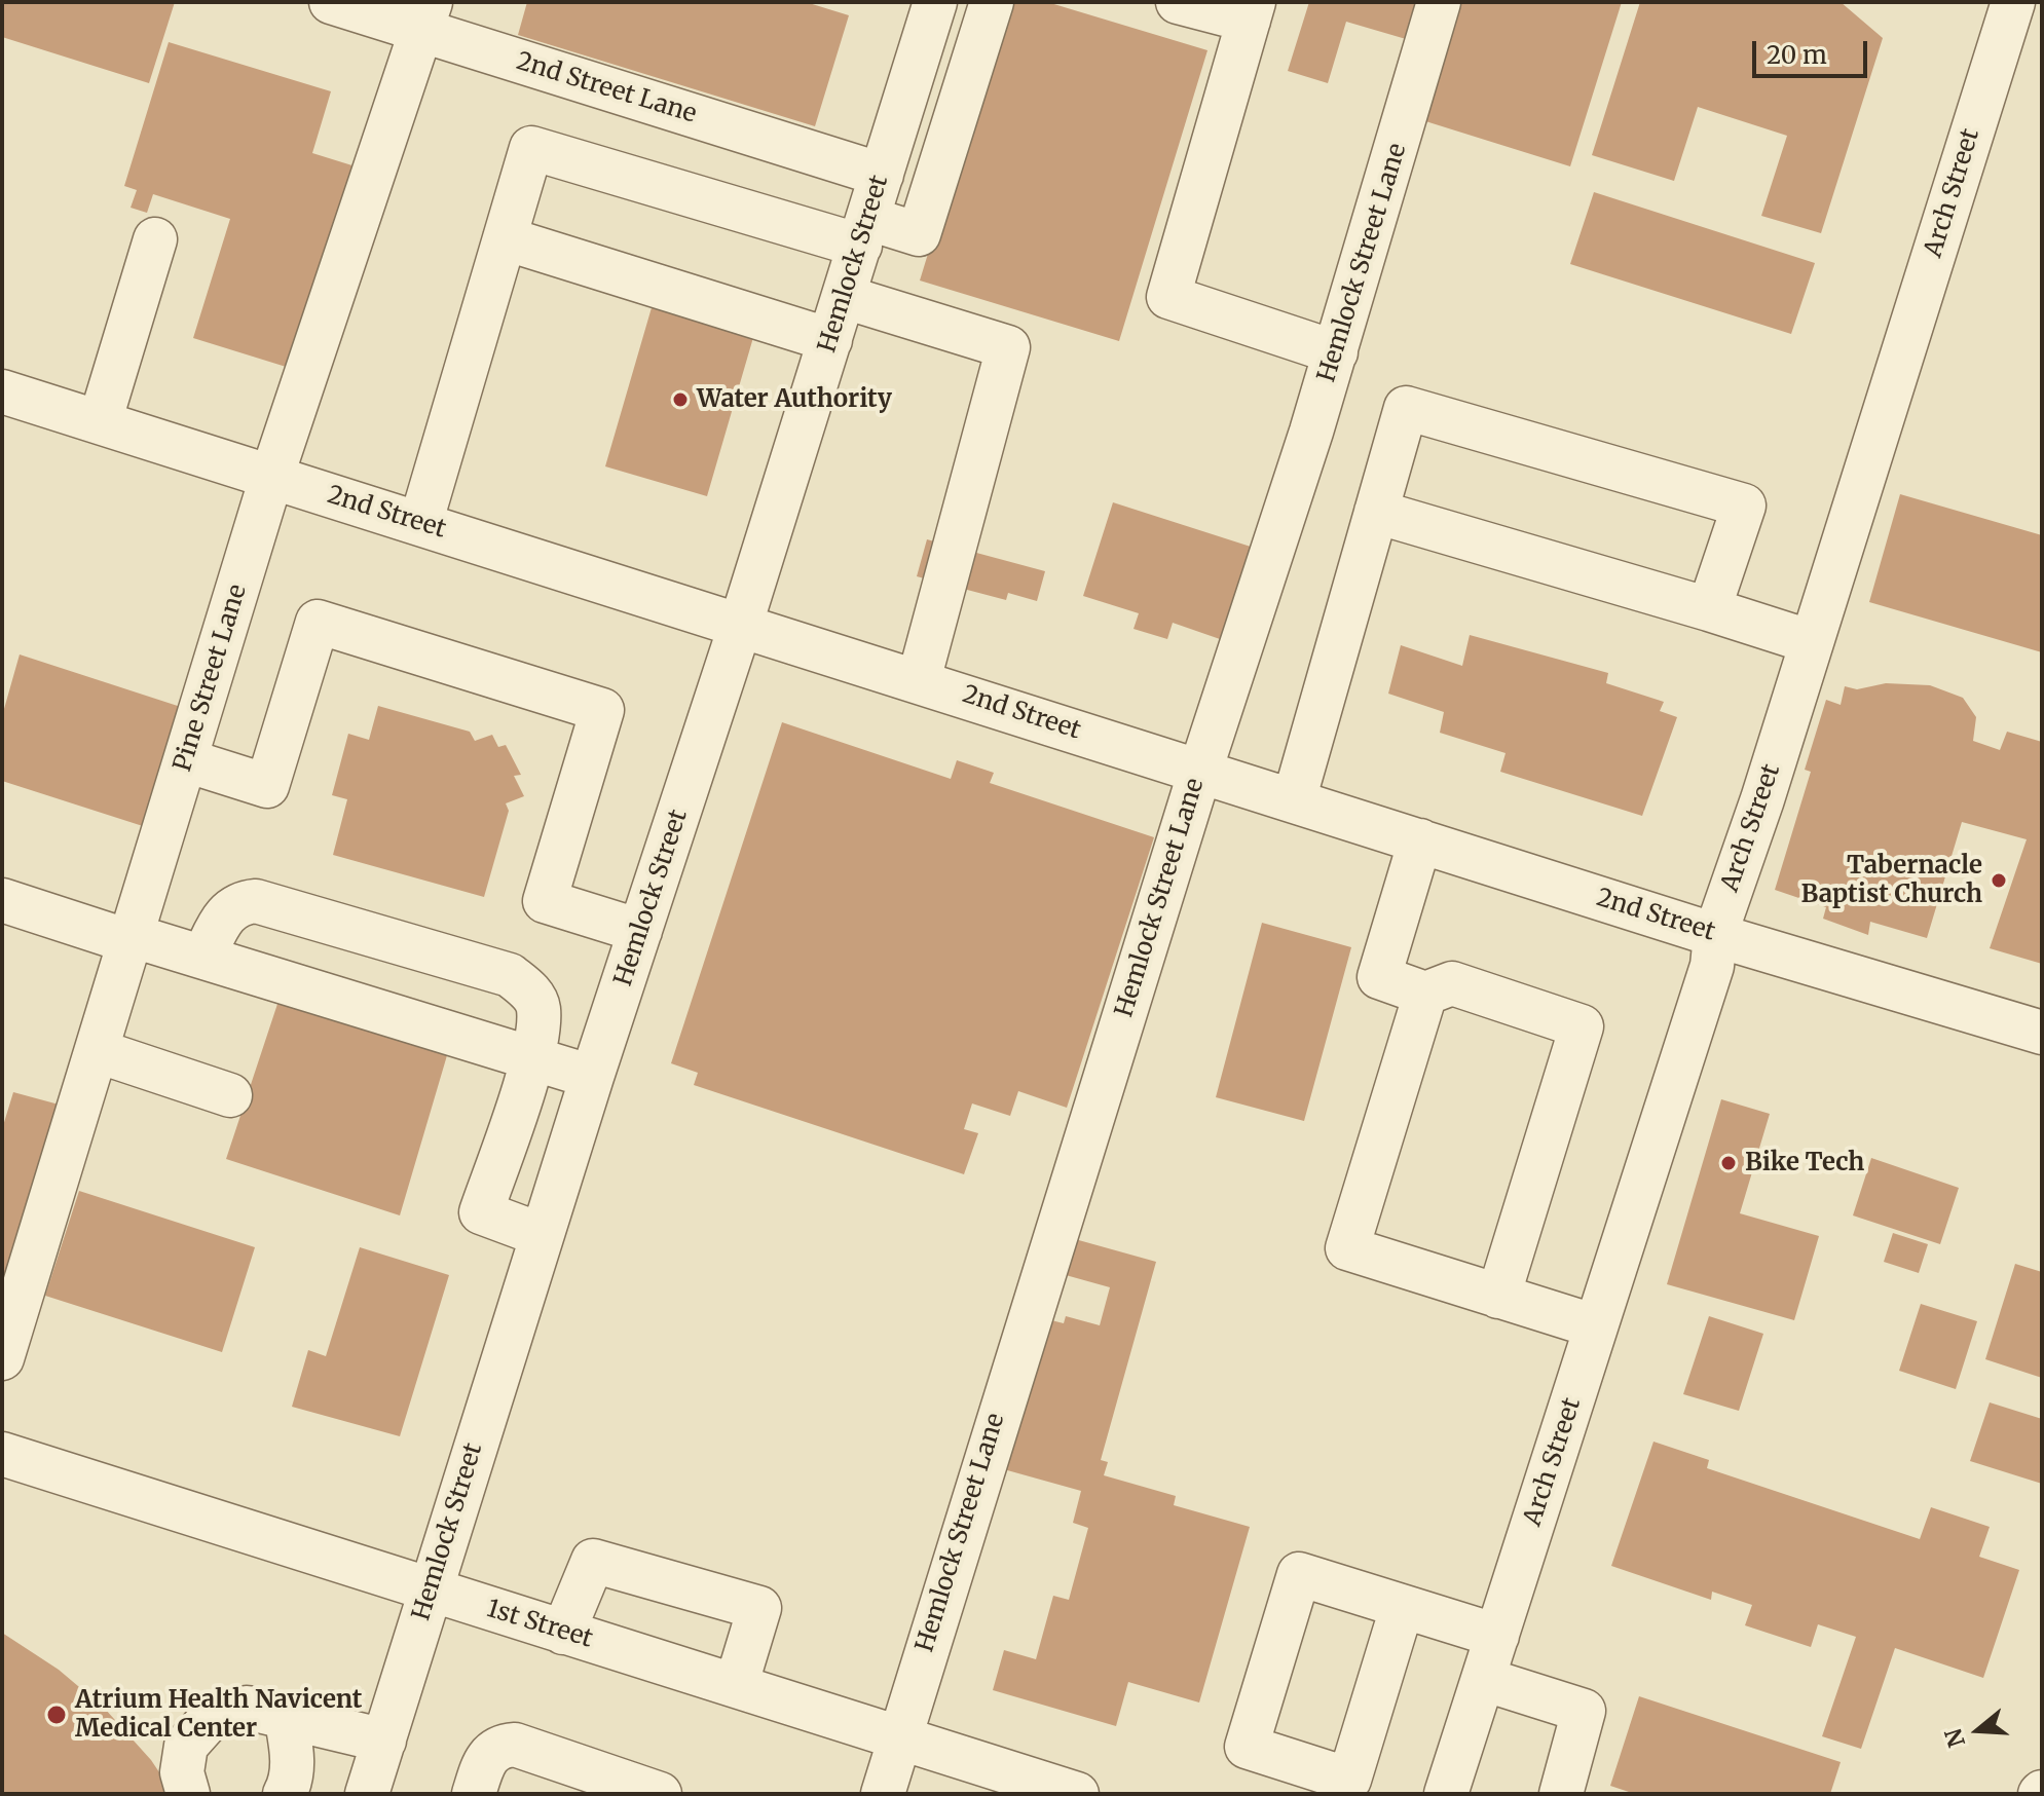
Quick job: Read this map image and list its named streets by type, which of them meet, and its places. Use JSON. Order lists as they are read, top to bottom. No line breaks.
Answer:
{"streets":{"street":["2nd Street Lane","Arch Street","Hemlock Street Lane","Hemlock Street","2nd Street","Pine Street Lane","1st Street"]},"crossings":[["2nd Street Lane","Hemlock Street"],["2nd Street Lane","Pine Street Lane"],["Arch Street","2nd Street"],["Hemlock Street Lane","2nd Street"],["Hemlock Street Lane","1st Street"],["Hemlock Street","2nd Street"],["Hemlock Street","1st Street"],["2nd Street","Pine Street Lane"]],"places":["Water Authority","Tabernacle Baptist Church","Bike Tech","Atrium Health Navicent Medical Center"],"scale_bar":"20 m","north":"left"}
